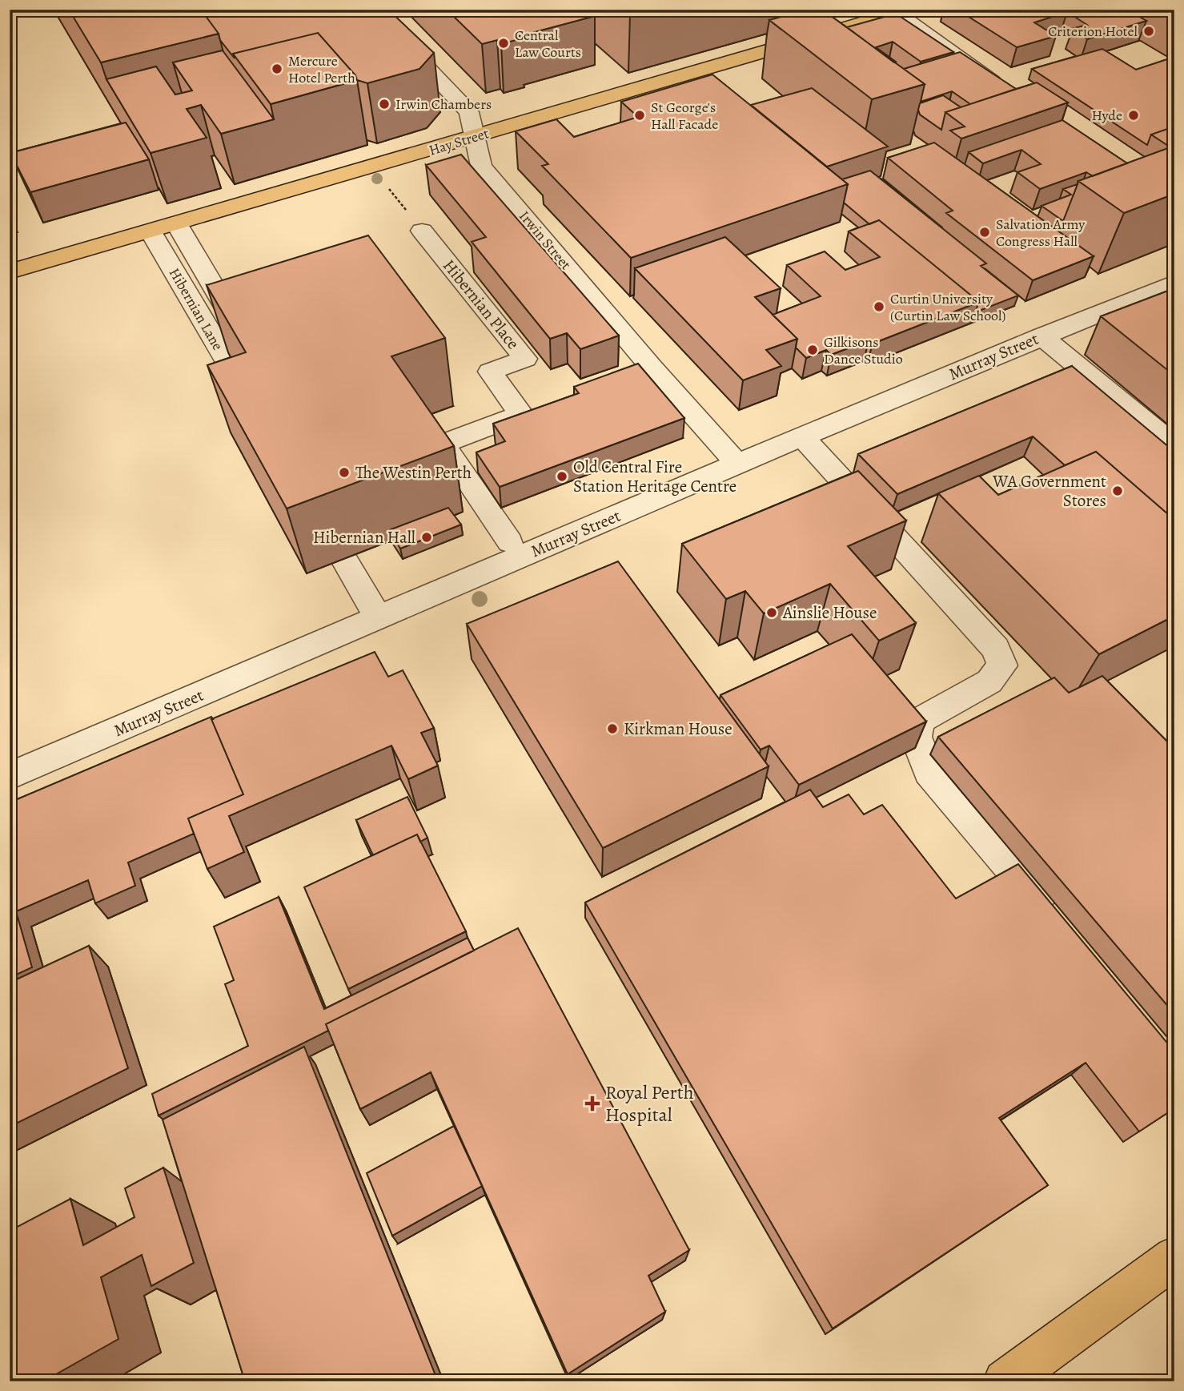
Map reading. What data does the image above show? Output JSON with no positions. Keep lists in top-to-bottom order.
{
  "streets": {
    "main road": ["Hay Street"],
    "street": [
      "Irwin Street",
      "Hibernian Place",
      "Hibernian Lane",
      "Murray Street"
    ]
  },
  "crossings": [
    ["Hay Street", "Irwin Street"],
    ["Hay Street", "Hibernian Lane"],
    ["Irwin Street", "Murray Street"]
  ],
  "places": {
    "other": [
      "Criterion Hotel",
      "Central Law Courts",
      "Mercure Hotel Perth",
      "Irwin Chambers",
      "St George's Hall Facade",
      "Hyde",
      "Salvation Army Congress Hall",
      "Curtin University (Curtin Law School)",
      "Gilkisons Dance Studio",
      "The Westin Perth",
      "Old Central Fire Station Heritage Centre",
      "WA Government Stores",
      "Hibernian Hall",
      "Ainslie House",
      "Kirkman House"
    ],
    "health": ["Royal Perth Hospital"]
  }
}
